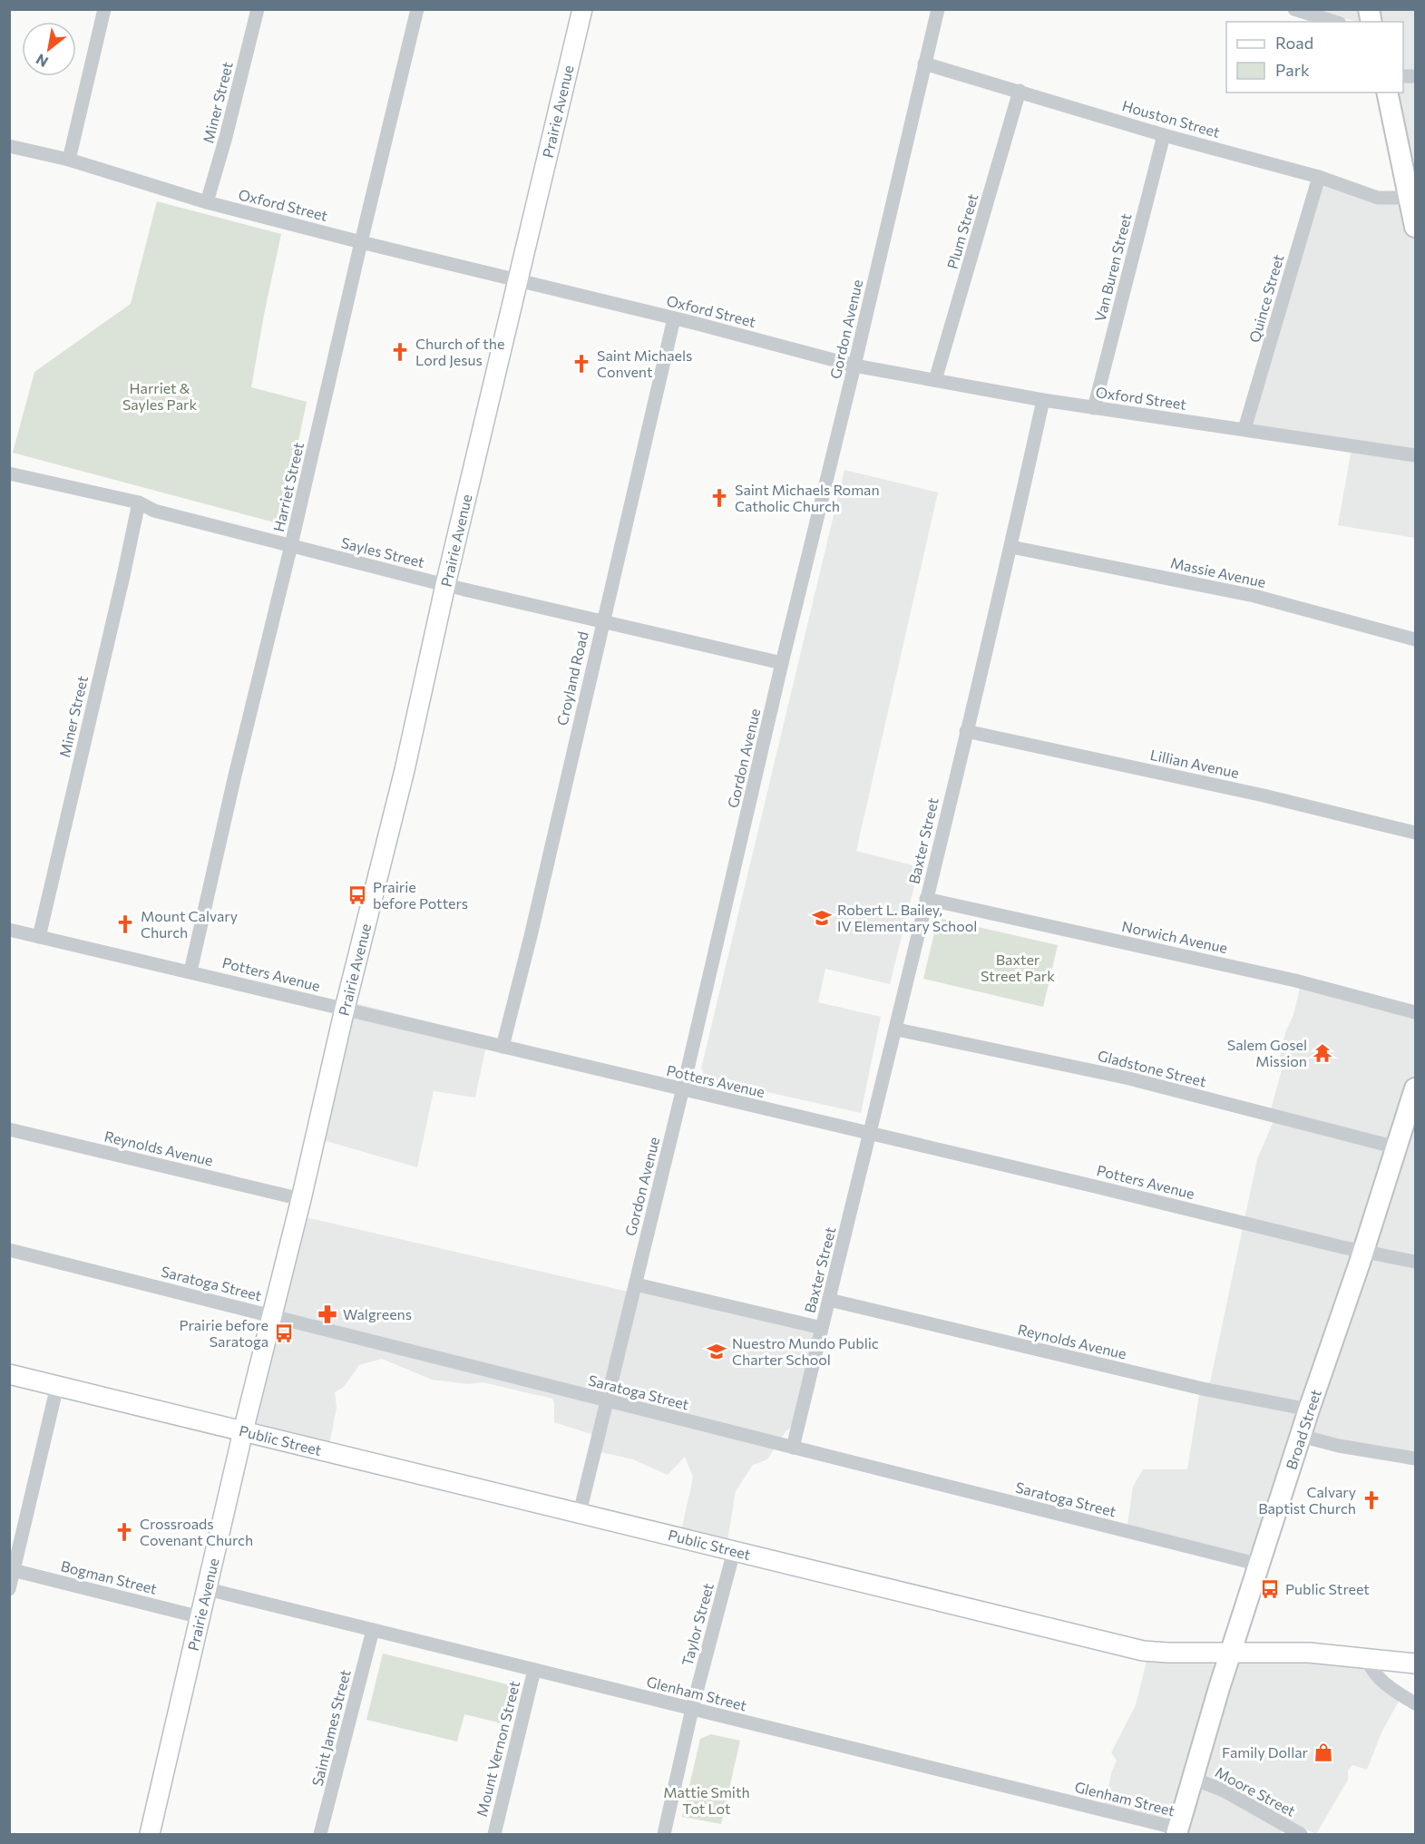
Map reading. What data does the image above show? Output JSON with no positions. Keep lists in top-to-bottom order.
{
  "streets": {
    "main road": ["Broad Street"],
    "street": [
      "Miner Street",
      "Prairie Avenue",
      "Houston Street",
      "Oxford Street",
      "Plum Street",
      "Van Buren Street",
      "Quince Street",
      "Gordon Avenue",
      "Harriet Street",
      "Sayles Street",
      "Massie Avenue",
      "Croyland Road",
      "Lillian Avenue",
      "Baxter Street",
      "Norwich Avenue",
      "Potters Avenue",
      "Gladstone Street",
      "Reynolds Avenue",
      "Saratoga Street",
      "Public Street",
      "Bogman Street",
      "Taylor Street",
      "Glenham Street",
      "Saint James Street",
      "Mount Vernon Street",
      "Moore Street"
    ]
  },
  "crossings": [
    ["Miner Street", "Oxford Street"],
    ["Miner Street", "Sayles Street"],
    ["Miner Street", "Potters Avenue"],
    ["Prairie Avenue", "Oxford Street"],
    ["Prairie Avenue", "Sayles Street"],
    ["Prairie Avenue", "Potters Avenue"],
    ["Prairie Avenue", "Reynolds Avenue"],
    ["Prairie Avenue", "Saratoga Street"],
    ["Prairie Avenue", "Public Street"],
    ["Prairie Avenue", "Bogman Street"],
    ["Prairie Avenue", "Glenham Street"],
    ["Houston Street", "Plum Street"],
    ["Houston Street", "Van Buren Street"],
    ["Houston Street", "Quince Street"],
    ["Houston Street", "Gordon Avenue"],
    ["Oxford Street", "Plum Street"],
    ["Oxford Street", "Van Buren Street"],
    ["Oxford Street", "Quince Street"],
    ["Oxford Street", "Gordon Avenue"],
    ["Oxford Street", "Harriet Street"],
    ["Oxford Street", "Croyland Road"],
    ["Oxford Street", "Baxter Street"],
    ["Gordon Avenue", "Sayles Street"],
    ["Gordon Avenue", "Potters Avenue"],
    ["Gordon Avenue", "Saratoga Street"],
    ["Gordon Avenue", "Public Street"],
    ["Harriet Street", "Sayles Street"],
    ["Harriet Street", "Potters Avenue"],
    ["Sayles Street", "Croyland Road"],
    ["Massie Avenue", "Baxter Street"],
    ["Croyland Road", "Potters Avenue"],
    ["Lillian Avenue", "Baxter Street"],
    ["Baxter Street", "Norwich Avenue"],
    ["Baxter Street", "Potters Avenue"],
    ["Baxter Street", "Gladstone Street"],
    ["Baxter Street", "Reynolds Avenue"],
    ["Baxter Street", "Saratoga Street"],
    ["Potters Avenue", "Broad Street"],
    ["Gladstone Street", "Broad Street"],
    ["Reynolds Avenue", "Broad Street"],
    ["Saratoga Street", "Broad Street"],
    ["Broad Street", "Public Street"],
    ["Broad Street", "Glenham Street"],
    ["Broad Street", "Moore Street"],
    ["Public Street", "Taylor Street"],
    ["Taylor Street", "Glenham Street"],
    ["Glenham Street", "Saint James Street"],
    ["Glenham Street", "Mount Vernon Street"]
  ],
  "parks": ["Harriet & Sayles Park", "Baxter Street Park", "Mattie Smith Tot Lot"],
  "places": {
    "church": [
      "Church of the Lord Jesus",
      "Saint Michaels Convent",
      "Saint Michaels Roman Catholic Church",
      "Mount Calvary Church",
      "Calvary Baptist Church",
      "Crossroads Covenant Church"
    ],
    "bus stop": ["Prairie before Potters", "Prairie before Saratoga", "Public Street"],
    "school or university": ["Robert L. Bailey, IV Elementary School", "Nuestro Mundo Public Charter School"],
    "temple": ["Salem Gosel Mission"],
    "pharmacy": ["Walgreens"],
    "shop": ["Family Dollar"]
  },
  "legend": ["Road", "Park"],
  "north": "bottom left"
}
